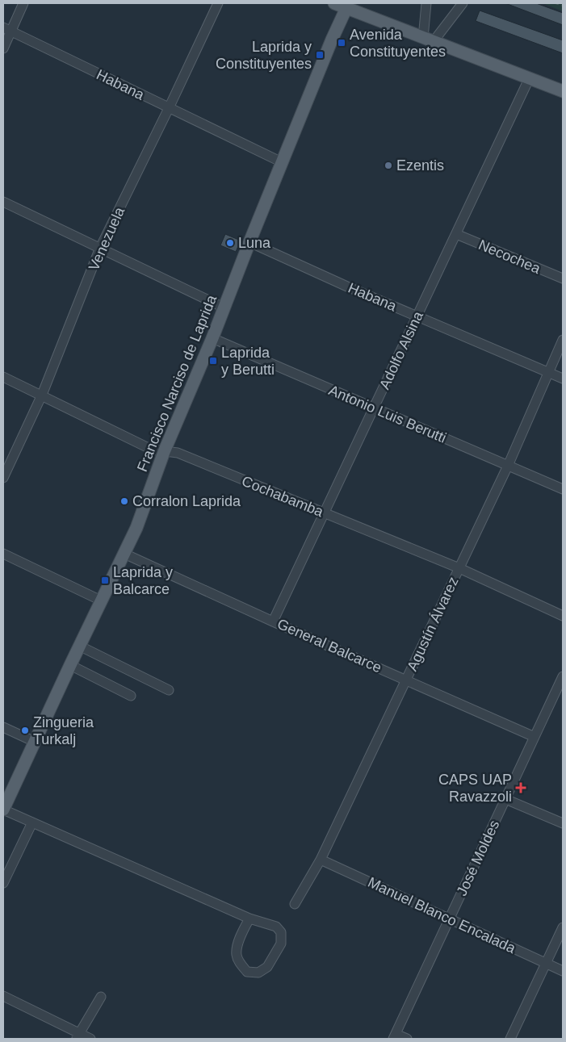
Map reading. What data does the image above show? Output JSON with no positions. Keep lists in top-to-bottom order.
{
  "streets": {
    "main road": ["Francisco Narciso de Laprida"],
    "street": [
      "Habana",
      "Venezuela",
      "Necochea",
      "Adolfo Alsina",
      "Antonio Luis Berutti",
      "Cochabamba",
      "Agustín Álvarez",
      "General Balcarce",
      "José Moldes",
      "Manuel Blanco Encalada"
    ]
  },
  "crossings": [
    ["Habana", "Venezuela"],
    ["Habana", "Adolfo Alsina"],
    ["Habana", "Francisco Narciso de Laprida"],
    ["Habana", "Agustín Álvarez"],
    ["Venezuela", "Cochabamba"],
    ["Necochea", "Adolfo Alsina"],
    ["Adolfo Alsina", "Antonio Luis Berutti"],
    ["Adolfo Alsina", "Cochabamba"],
    ["Adolfo Alsina", "General Balcarce"],
    ["Francisco Narciso de Laprida", "Antonio Luis Berutti"],
    ["Francisco Narciso de Laprida", "Cochabamba"],
    ["Francisco Narciso de Laprida", "General Balcarce"],
    ["Antonio Luis Berutti", "Agustín Álvarez"],
    ["Cochabamba", "Agustín Álvarez"],
    ["Agustín Álvarez", "General Balcarce"],
    ["Agustín Álvarez", "Manuel Blanco Encalada"],
    ["General Balcarce", "José Moldes"],
    ["José Moldes", "Manuel Blanco Encalada"]
  ],
  "places": {
    "transit": [
      "Avenida Constituyentes",
      "Laprida y Constituyentes",
      "Laprida y Berutti",
      "Laprida y Balcarce"
    ],
    "other": [
      "Ezentis",
      "Luna",
      "Corralon Laprida",
      "Zingueria Turkalj"
    ],
    "health": ["CAPS UAP Ravazzoli"]
  }
}
